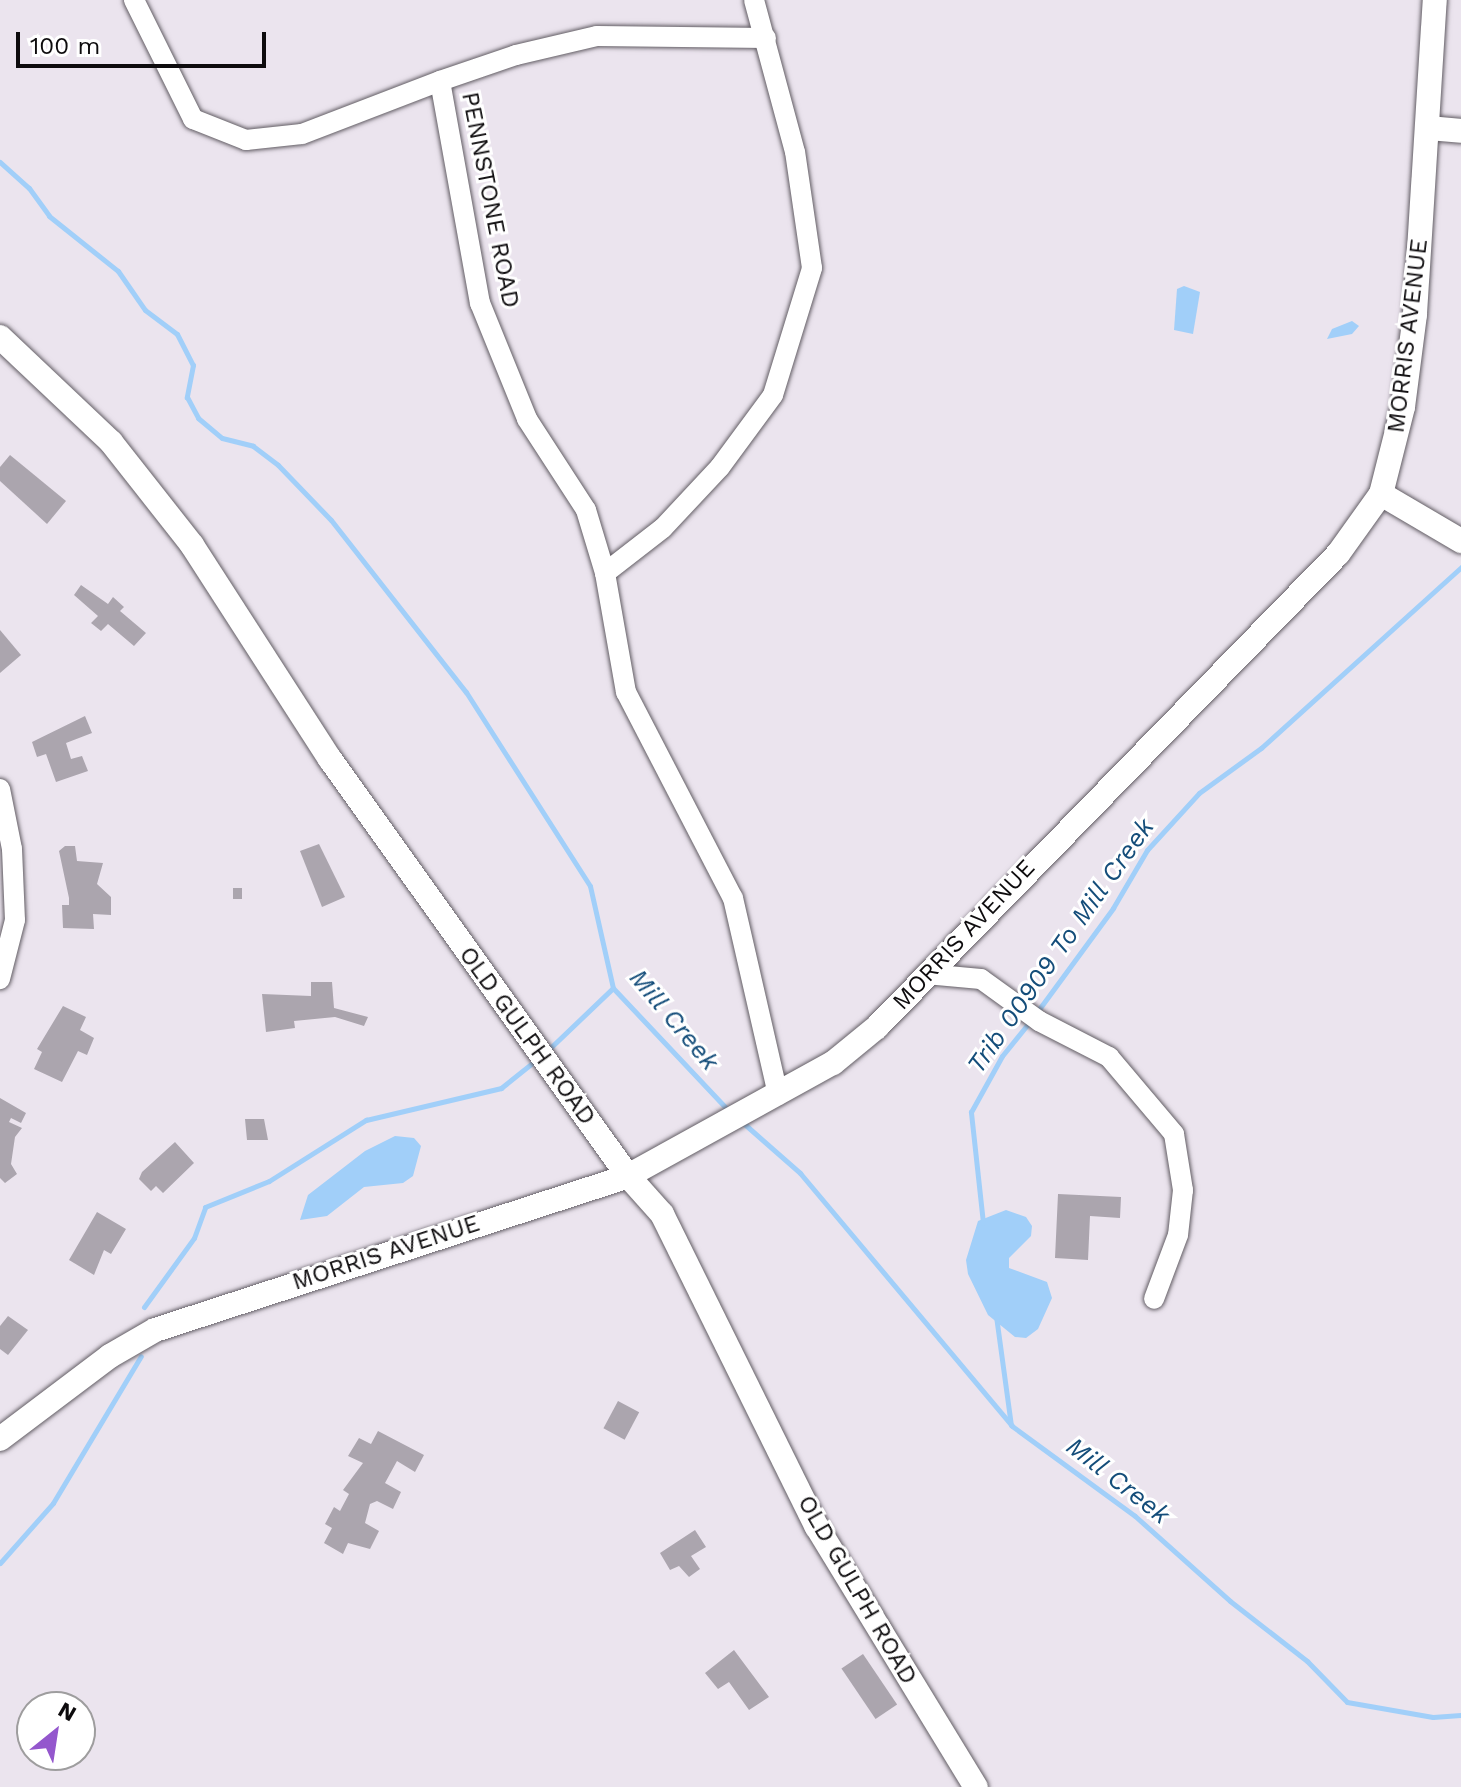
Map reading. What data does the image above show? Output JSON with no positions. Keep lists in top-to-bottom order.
{
  "streets": {
    "street": ["PENNSTONE ROAD", "MORRIS AVENUE", "OLD GULPH ROAD"]
  },
  "crossings": [
    ["PENNSTONE ROAD", "MORRIS AVENUE"],
    ["MORRIS AVENUE", "OLD GULPH ROAD"]
  ],
  "water": ["Trib 00909 To Mill Creek", "Mill Creek"],
  "scale_bar": "100 m",
  "north": "top right"
}
